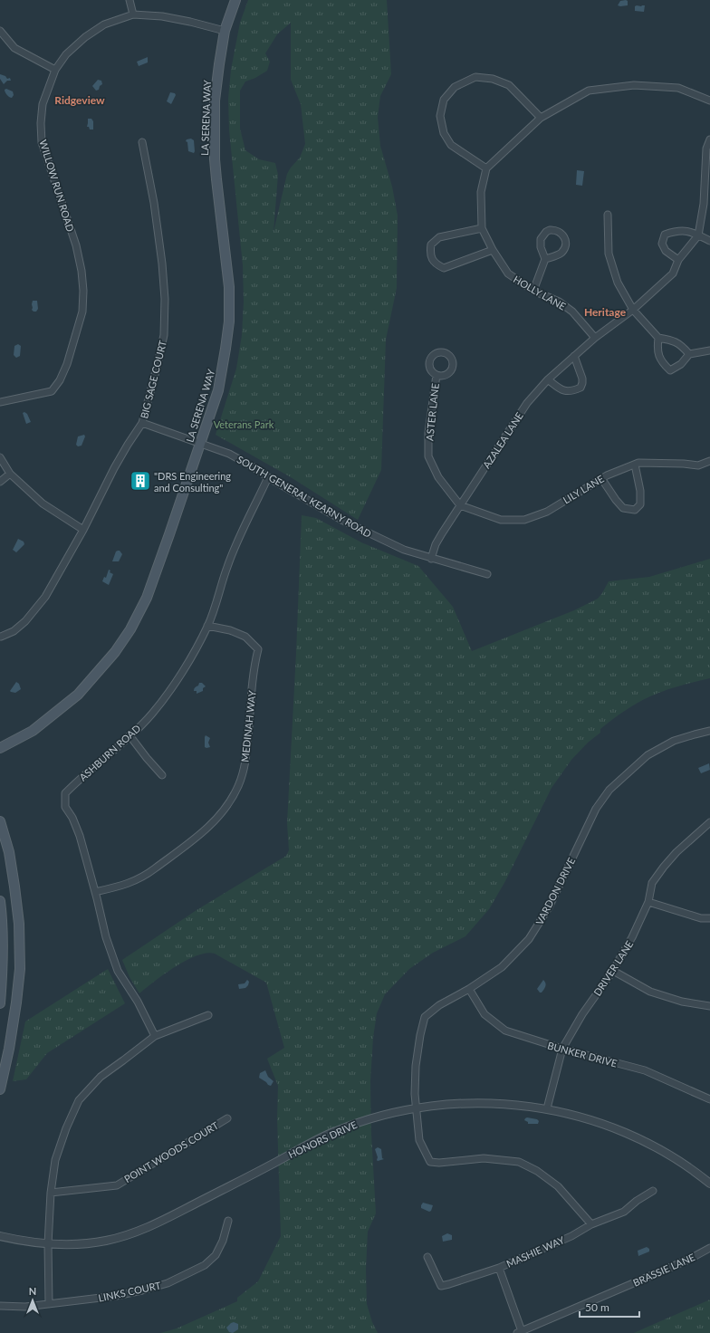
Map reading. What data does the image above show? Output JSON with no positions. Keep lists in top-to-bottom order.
{
  "streets": {
    "main road": ["LA SERENA WAY"],
    "street": [
      "WILLOW RUN ROAD",
      "HOLLY LANE",
      "BIG SAGE COURT",
      "ASTER LANE",
      "AZALEA LANE",
      "LILY LANE",
      "SOUTH GENERAL KEARNY ROAD",
      "MEDINAH WAY",
      "ASHBURN ROAD",
      "VARDON DRIVE",
      "DRIVER LANE",
      "BUNKER DRIVE",
      "HONORS DRIVE",
      "POINT WOODS COURT",
      "MASHIE WAY",
      "BRASSIE LANE",
      "LINKS COURT"
    ]
  },
  "crossings": [
    ["LA SERENA WAY", "WILLOW RUN ROAD"],
    ["LA SERENA WAY", "SOUTH GENERAL KEARNY ROAD"],
    ["HOLLY LANE", "AZALEA LANE"],
    ["BIG SAGE COURT", "SOUTH GENERAL KEARNY ROAD"],
    ["ASTER LANE", "AZALEA LANE"],
    ["ASTER LANE", "LILY LANE"],
    ["AZALEA LANE", "LILY LANE"],
    ["AZALEA LANE", "SOUTH GENERAL KEARNY ROAD"],
    ["SOUTH GENERAL KEARNY ROAD", "ASHBURN ROAD"],
    ["MEDINAH WAY", "ASHBURN ROAD"],
    ["VARDON DRIVE", "BUNKER DRIVE"],
    ["VARDON DRIVE", "HONORS DRIVE"],
    ["VARDON DRIVE", "MASHIE WAY"],
    ["DRIVER LANE", "BUNKER DRIVE"],
    ["DRIVER LANE", "HONORS DRIVE"]
  ],
  "districts": ["Ridgeview", "Heritage"],
  "parks": ["Veterans Park"],
  "places": {
    "building": ["\"DRS Engineering and Consulting\""]
  },
  "scale_bar": "50 m",
  "north": "top"
}
